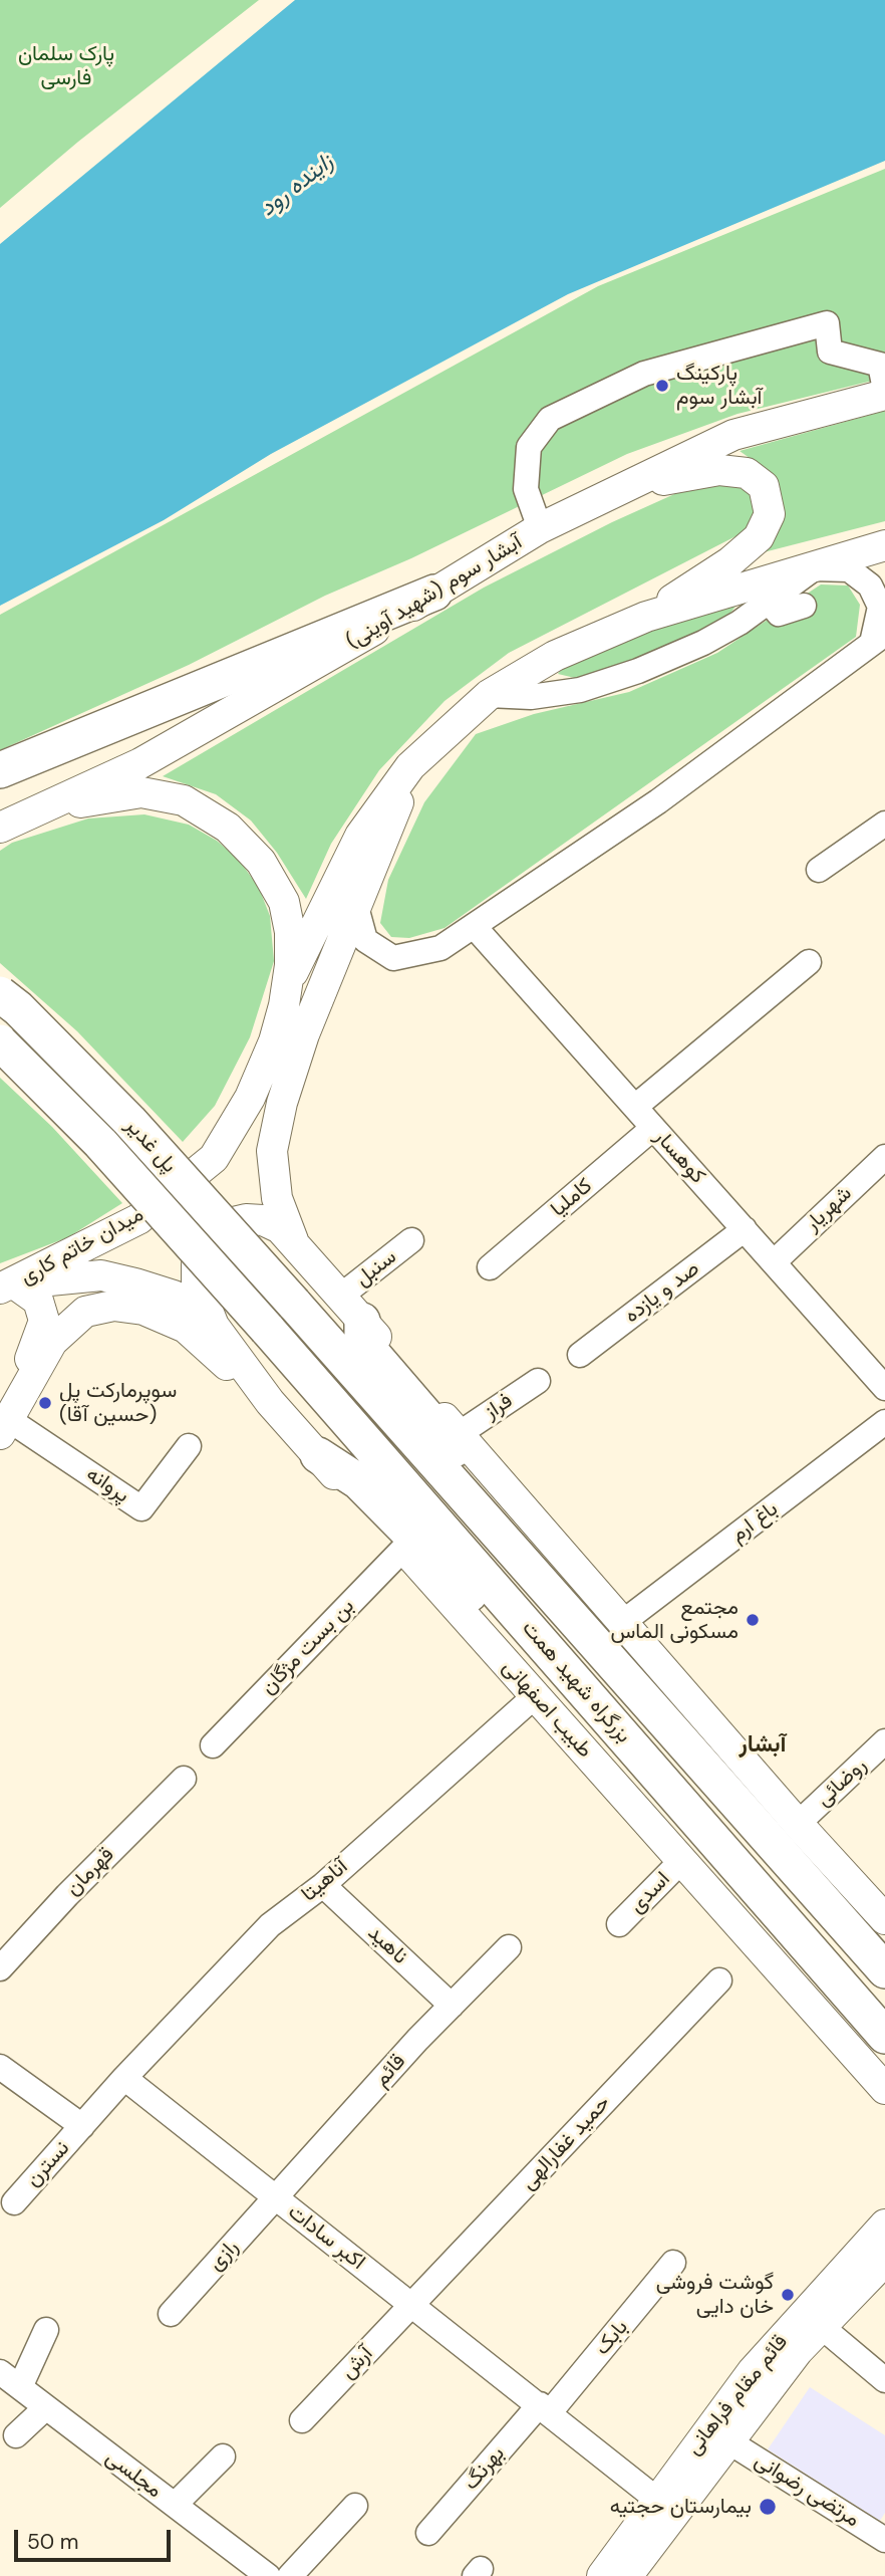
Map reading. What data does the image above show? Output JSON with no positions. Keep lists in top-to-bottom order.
{
  "streets": {
    "highway": ["پل غدیر", "بزرگراه شهید همت"],
    "main road": [
      "آبشار سوم (شهید آوینی)",
      "میدان خاتم کاری",
      "طبیب اصفهانی",
      "قائم مقام فراهانی"
    ],
    "street": [
      "کوهسار",
      "کاملیا",
      "شهریار",
      "سنبل",
      "صد و یازده",
      "فراز",
      "پروانه",
      "باغ ارم",
      "بن بست مژگان",
      "روضائی",
      "قهرمان",
      "آناهیتا",
      "اسدی",
      "ناهید",
      "قائم",
      "حمید غفارالهی",
      "نسترن",
      "اکبر سادات",
      "رازی",
      "بابک",
      "آرش",
      "بهرنگ",
      "مجلسی",
      "مرتضی رضوانی"
    ]
  },
  "crossings": [
    ["آبشار سوم (شهید آوینی)", "میدان خاتم کاری"],
    ["پل غدیر", "بزرگراه شهید همت"],
    ["کوهسار", "کاملیا"],
    ["کوهسار", "شهریار"],
    ["کوهسار", "صد و یازده"],
    ["بن بست مژگان", "طبیب اصفهانی"],
    ["طبیب اصفهانی", "آناهیتا"],
    ["طبیب اصفهانی", "اسدی"],
    ["آناهیتا", "ناهید"],
    ["آناهیتا", "اکبر سادات"],
    ["ناهید", "قائم"],
    ["قائم", "اکبر سادات"],
    ["قائم", "رازی"],
    ["حمید غفارالهی", "اکبر سادات"],
    ["حمید غفارالهی", "آرش"],
    ["اکبر سادات", "رازی"],
    ["اکبر سادات", "بابک"],
    ["اکبر سادات", "آرش"],
    ["اکبر سادات", "قائم مقام فراهانی"],
    ["اکبر سادات", "بهرنگ"],
    ["بابک", "بهرنگ"],
    ["قائم مقام فراهانی", "مرتضی رضوانی"]
  ],
  "districts": ["آبشار"],
  "water": ["زاینده رود"],
  "parks": ["پارک سلمان فارسی"],
  "places": [
    "پارکینگ آبشار سوم",
    "سوپرمارکت پل (حسین آقا)",
    "مجتمع مسکونی الماس",
    "گوشت فروشی خان دایی",
    "بیمارستان حجتیه"
  ],
  "scale_bar": "50 m"
}
